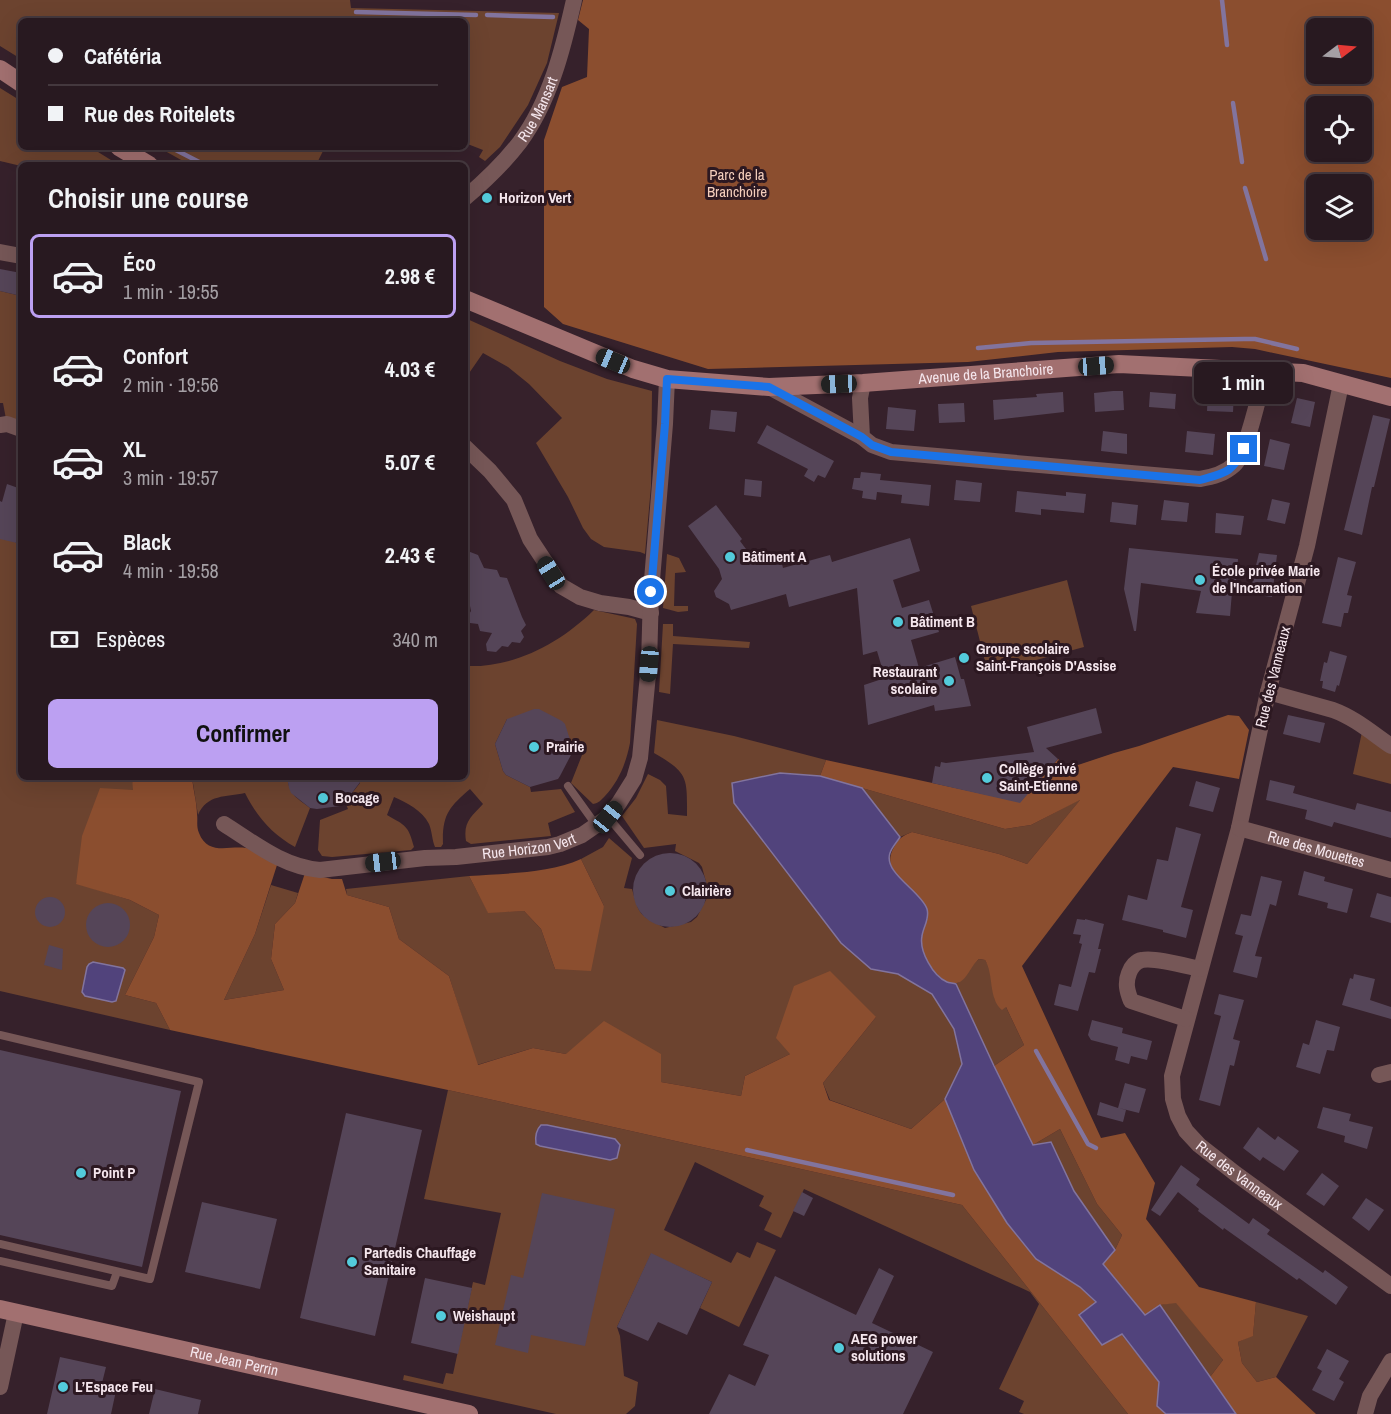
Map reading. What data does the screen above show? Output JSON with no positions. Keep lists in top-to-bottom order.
{
  "streets": {
    "main road": ["Avenue de la Branchoire", "Rue Jean Perrin"],
    "street": [
      "Rue Mansart",
      "Rue des Vanneaux",
      "Rue Horizon Vert",
      "Rue des Mouettes"
    ]
  },
  "crossings": [
    ["Avenue de la Branchoire", "Rue des Vanneaux"],
    ["Avenue de la Branchoire", "Rue Horizon Vert"],
    ["Rue des Vanneaux", "Rue des Mouettes"]
  ],
  "parks": ["Parc de la Branchoire"],
  "places": [
    "Horizon Vert",
    "Bâtiment A",
    "École privée Marie de l'Incarnation",
    "Bâtiment B",
    "Groupe scolaire Saint-François D'Assise",
    "Restaurant scolaire",
    "Prairie",
    "Collège privé Saint-Etienne",
    "Bocage",
    "Clairière",
    "Point P",
    "Partedis Chauffage Sanitaire",
    "Weishaupt",
    "AEG power solutions",
    "L’Espace Feu"
  ],
  "north": "right",
  "page": {
    "banner": ["Cafétéria", "Rue des Roitelets"],
    "heading": "Choisir une course",
    "list": [
      {
        "name": "Éco",
        "note": "1 min · 19:55",
        "value": "2.98 €"
      },
      {
        "name": "Confort",
        "note": "2 min · 19:56",
        "value": "4.03 €"
      },
      {
        "name": "XL",
        "note": "3 min · 19:57",
        "value": "5.07 €"
      },
      {
        "name": "Black",
        "note": "4 min · 19:58",
        "value": "2.43 €"
      }
    ],
    "bubble": "1 min",
    "pay": ["Espèces", "340 m"],
    "buttons": "Confirmer"
  }
}
